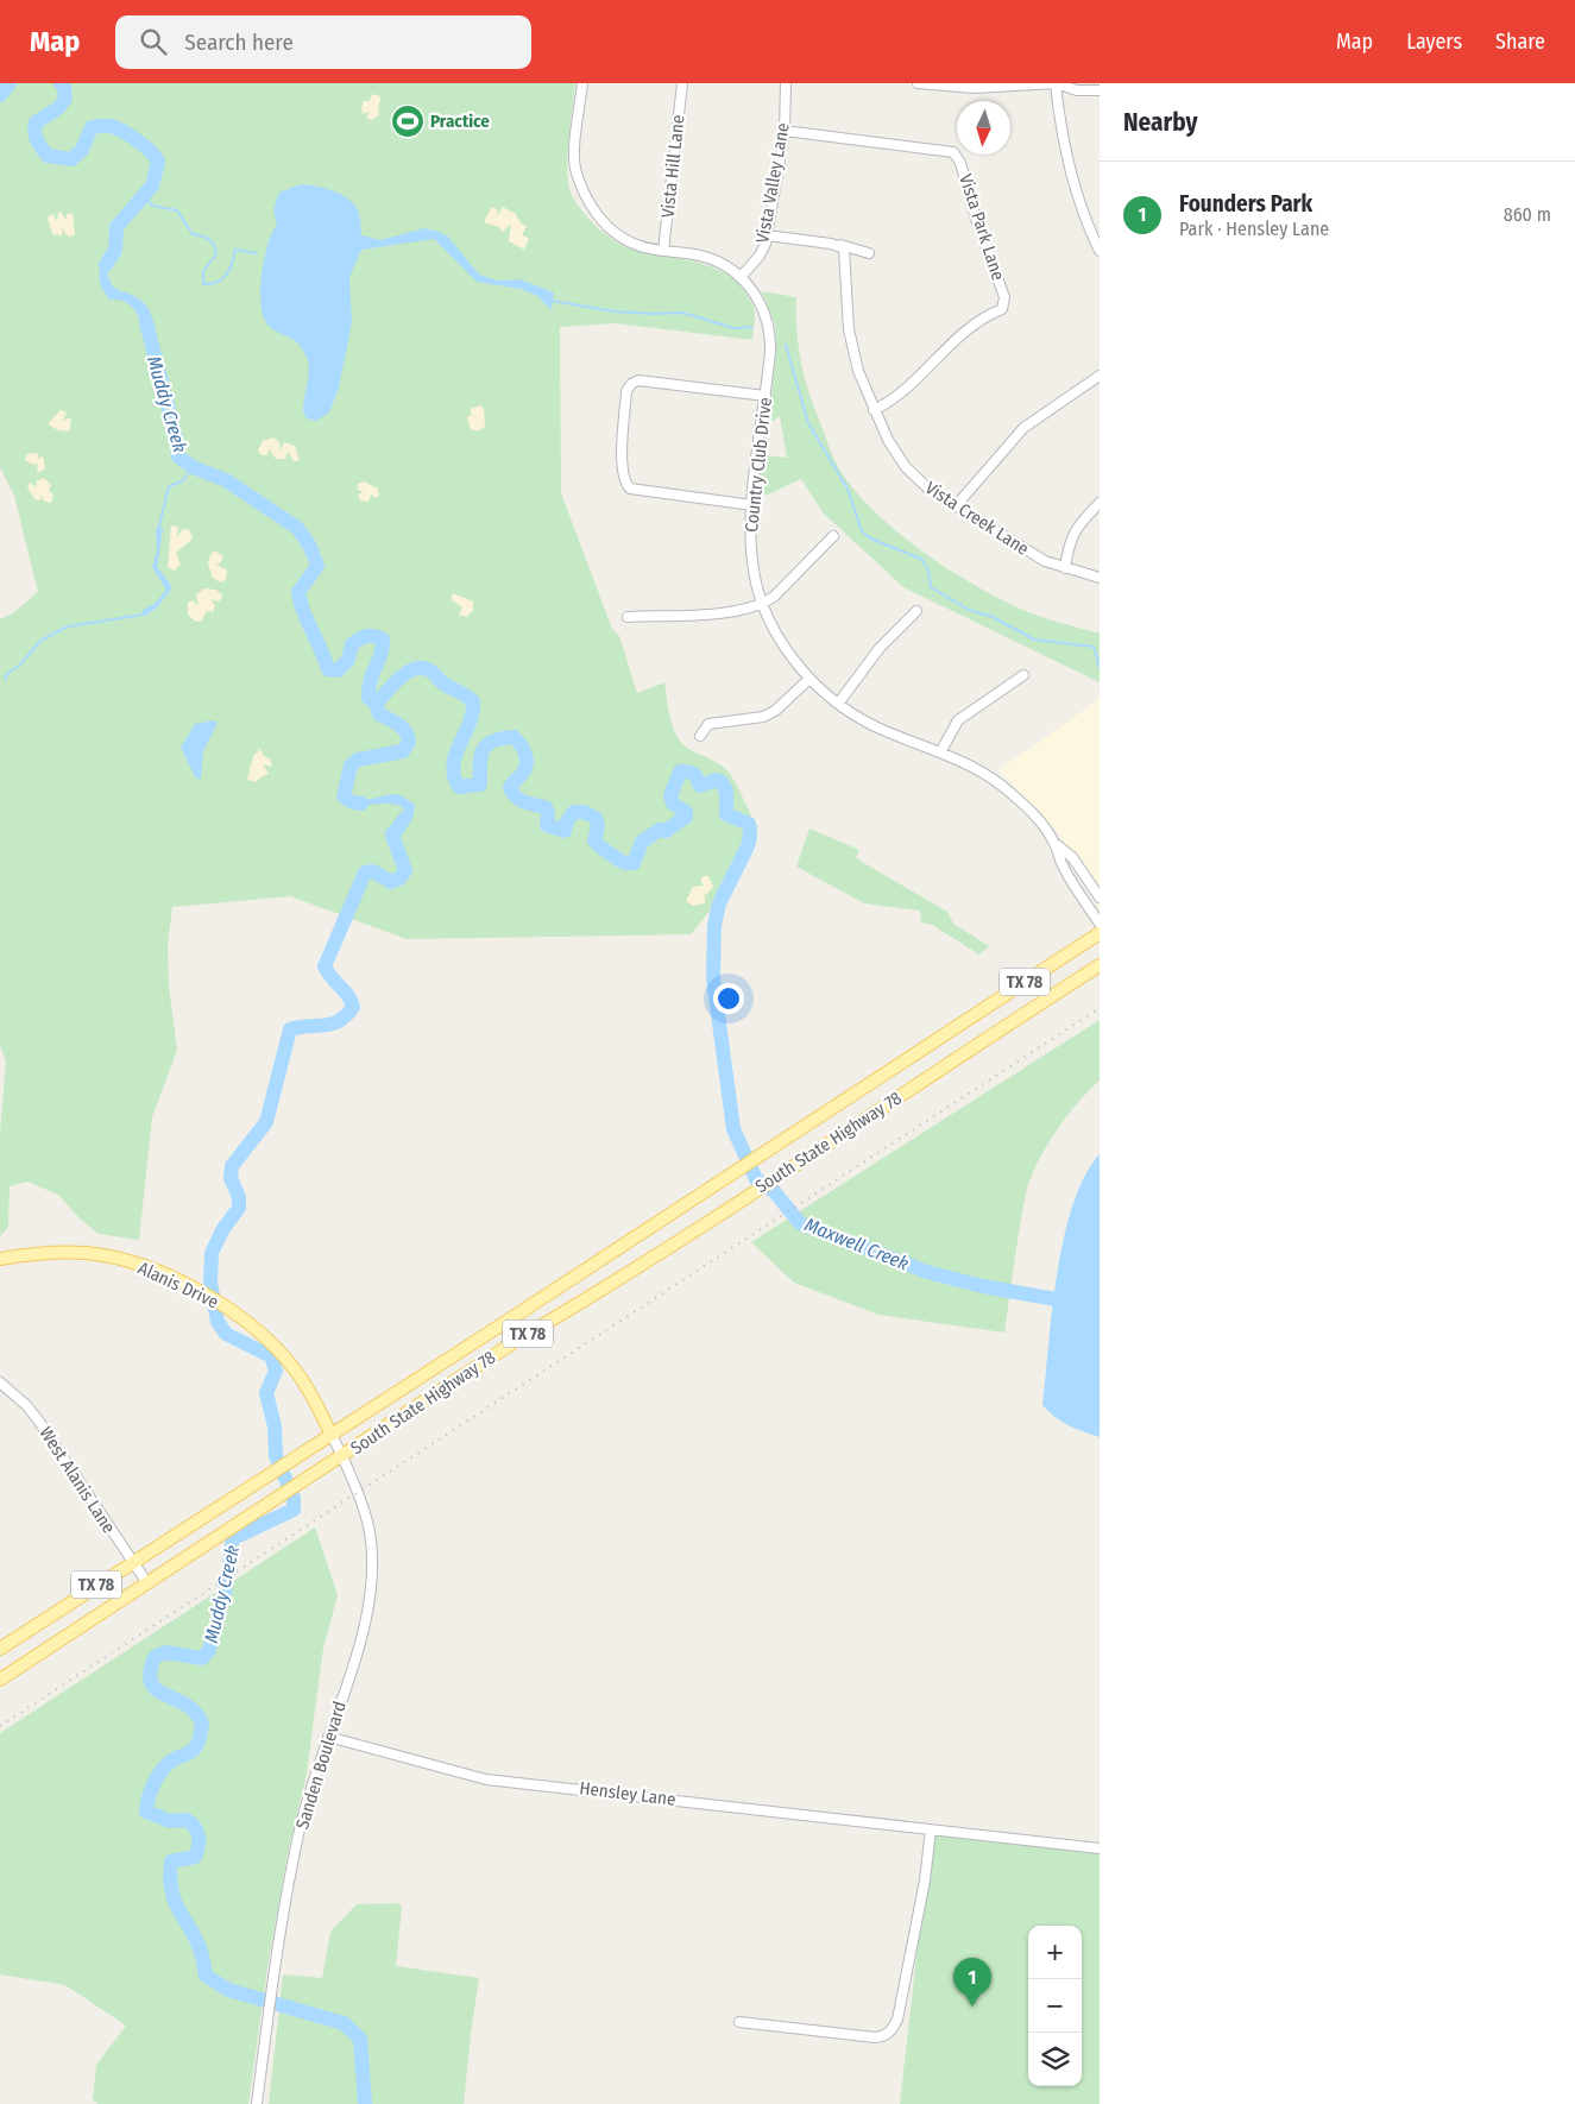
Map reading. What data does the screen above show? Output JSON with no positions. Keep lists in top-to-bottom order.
{
  "streets": {
    "main road": ["TX 78", "South State Highway 78", "Alanis Drive"],
    "street": [
      "Vista Hill Lane",
      "Vista Valley Lane",
      "Vista Park Lane",
      "Country Club Drive",
      "Vista Creek Lane",
      "West Alanis Lane",
      "Sanden Boulevard",
      "Hensley Lane"
    ]
  },
  "crossings": [
    ["Vista Hill Lane", "Country Club Drive"],
    ["Vista Valley Lane", "Vista Park Lane"],
    ["Vista Valley Lane", "Country Club Drive"],
    ["Vista Park Lane", "Vista Creek Lane"],
    ["South State Highway 78", "Alanis Drive"],
    ["South State Highway 78", "West Alanis Lane"],
    ["South State Highway 78", "Sanden Boulevard"],
    ["Alanis Drive", "Sanden Boulevard"],
    ["Sanden Boulevard", "Hensley Lane"]
  ],
  "water": ["Muddy Creek", "Maxwell Creek"],
  "places": {
    "sports": ["Practice"]
  },
  "north": "bottom",
  "page": {
    "header": "Map",
    "search": "Search here",
    "nav": ["Map", "Layers", "Share"],
    "heading": "Nearby",
    "list": [
      {
        "mark": "1",
        "name": "Founders Park",
        "note": "Park · Hensley Lane",
        "value": "860 m"
      }
    ],
    "map_buttons": ["+", "−"],
    "pins": "1"
  }
}
